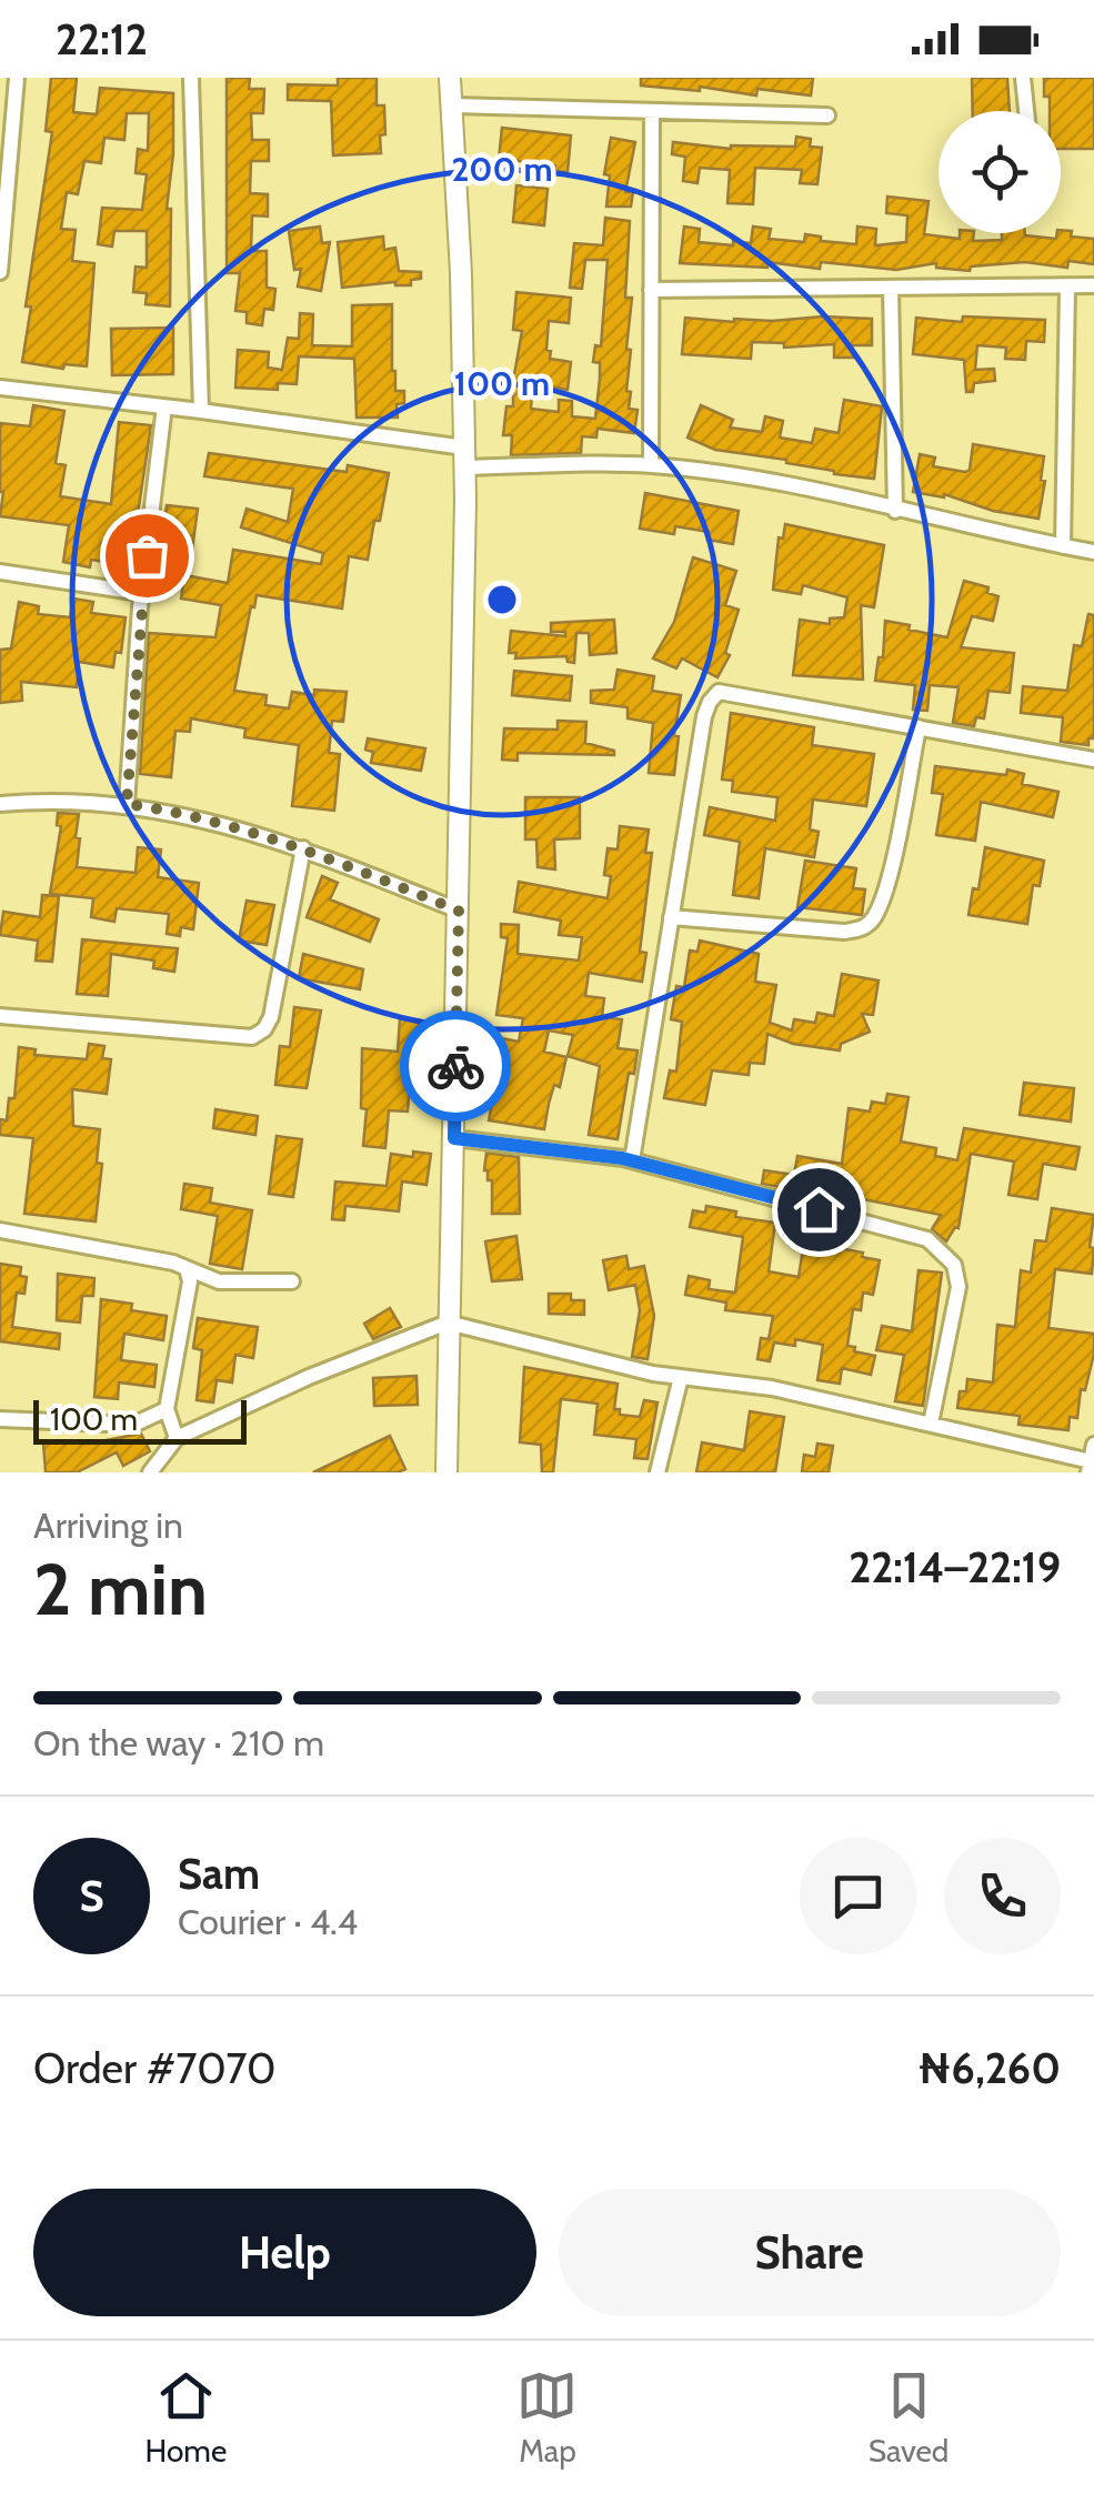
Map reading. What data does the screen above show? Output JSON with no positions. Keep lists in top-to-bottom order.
{
  "scale_bar": "100 m",
  "page": {
    "status": "22:12",
    "scale": "100 m",
    "heading": ["2 min", "Arriving in", "22:14–22:19"],
    "panel": [
      "Sam",
      "Courier · 4.4",
      "Order #7070",
      "₦6,260"
    ],
    "bar": "On the way · 210 m",
    "round": "S",
    "buttons": ["Help", "Share"],
    "tabs": ["Home", "Map", "Saved"]
  },
  "rings": ["200 m", "100 m"]
}
